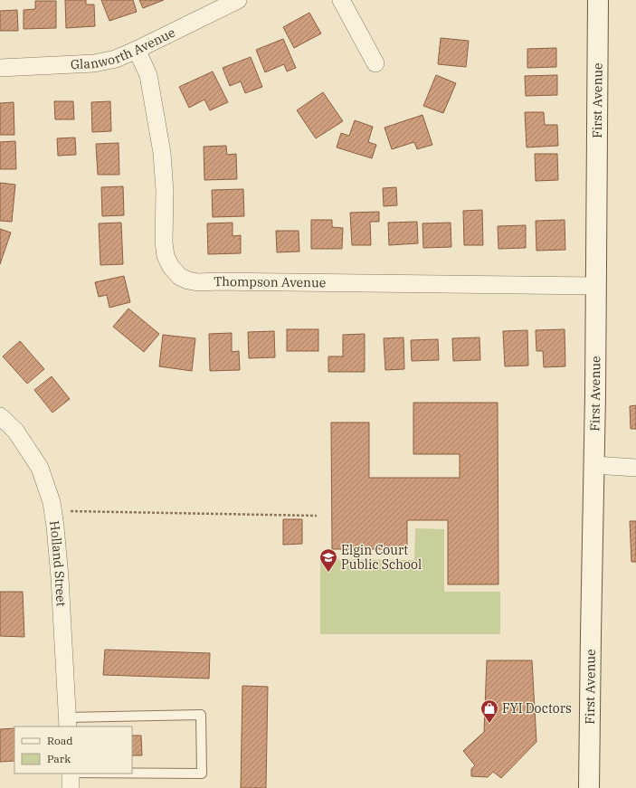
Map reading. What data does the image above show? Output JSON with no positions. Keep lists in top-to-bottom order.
{
  "streets": {
    "street": [
      "Glanworth Avenue",
      "First Avenue",
      "Thompson Avenue",
      "Holland Street"
    ]
  },
  "crossings": [
    ["Glanworth Avenue", "Thompson Avenue"],
    ["First Avenue", "Thompson Avenue"]
  ],
  "places": {
    "school or university": ["Elgin Court Public School"],
    "shop": ["FYI Doctors"]
  },
  "legend": ["Road", "Park"]
}
